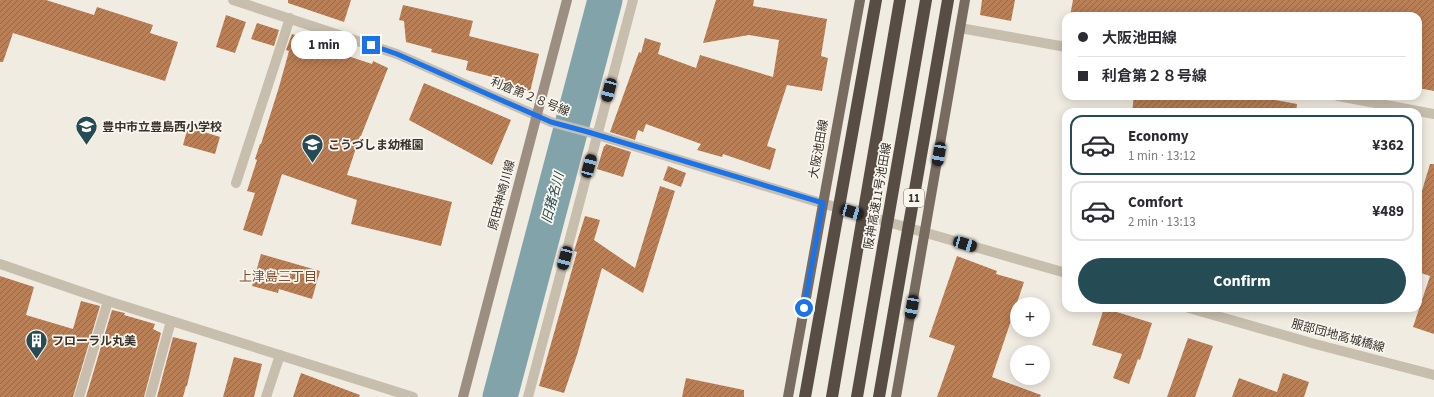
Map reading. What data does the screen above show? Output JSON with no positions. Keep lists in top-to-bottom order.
{
  "streets": {
    "highway": ["阪神高速11号池田線", "11"],
    "main road": ["大阪池田線"],
    "street": ["利倉第２８号線", "原田神崎川線", "服部団地高城橋線"]
  },
  "crossings": [
    ["利倉第２８号線", "大阪池田線"],
    ["利倉第２８号線", "原田神崎川線"]
  ],
  "districts": ["上津島三丁目"],
  "water": ["旧猪名川"],
  "places": {
    "school or university": ["豊中市立豊島西小学校", "こうづしま幼稚園"],
    "building": ["フローラル丸美"]
  },
  "page": {
    "banner": ["大阪池田線", "利倉第２８号線"],
    "bubble": "1 min",
    "list": [
      {
        "name": "Economy",
        "note": "1 min · 13:12",
        "value": "¥362"
      },
      {
        "name": "Comfort",
        "note": "2 min · 13:13",
        "value": "¥489"
      }
    ],
    "buttons": "Confirm",
    "map_buttons": ["+", "−"]
  }
}
